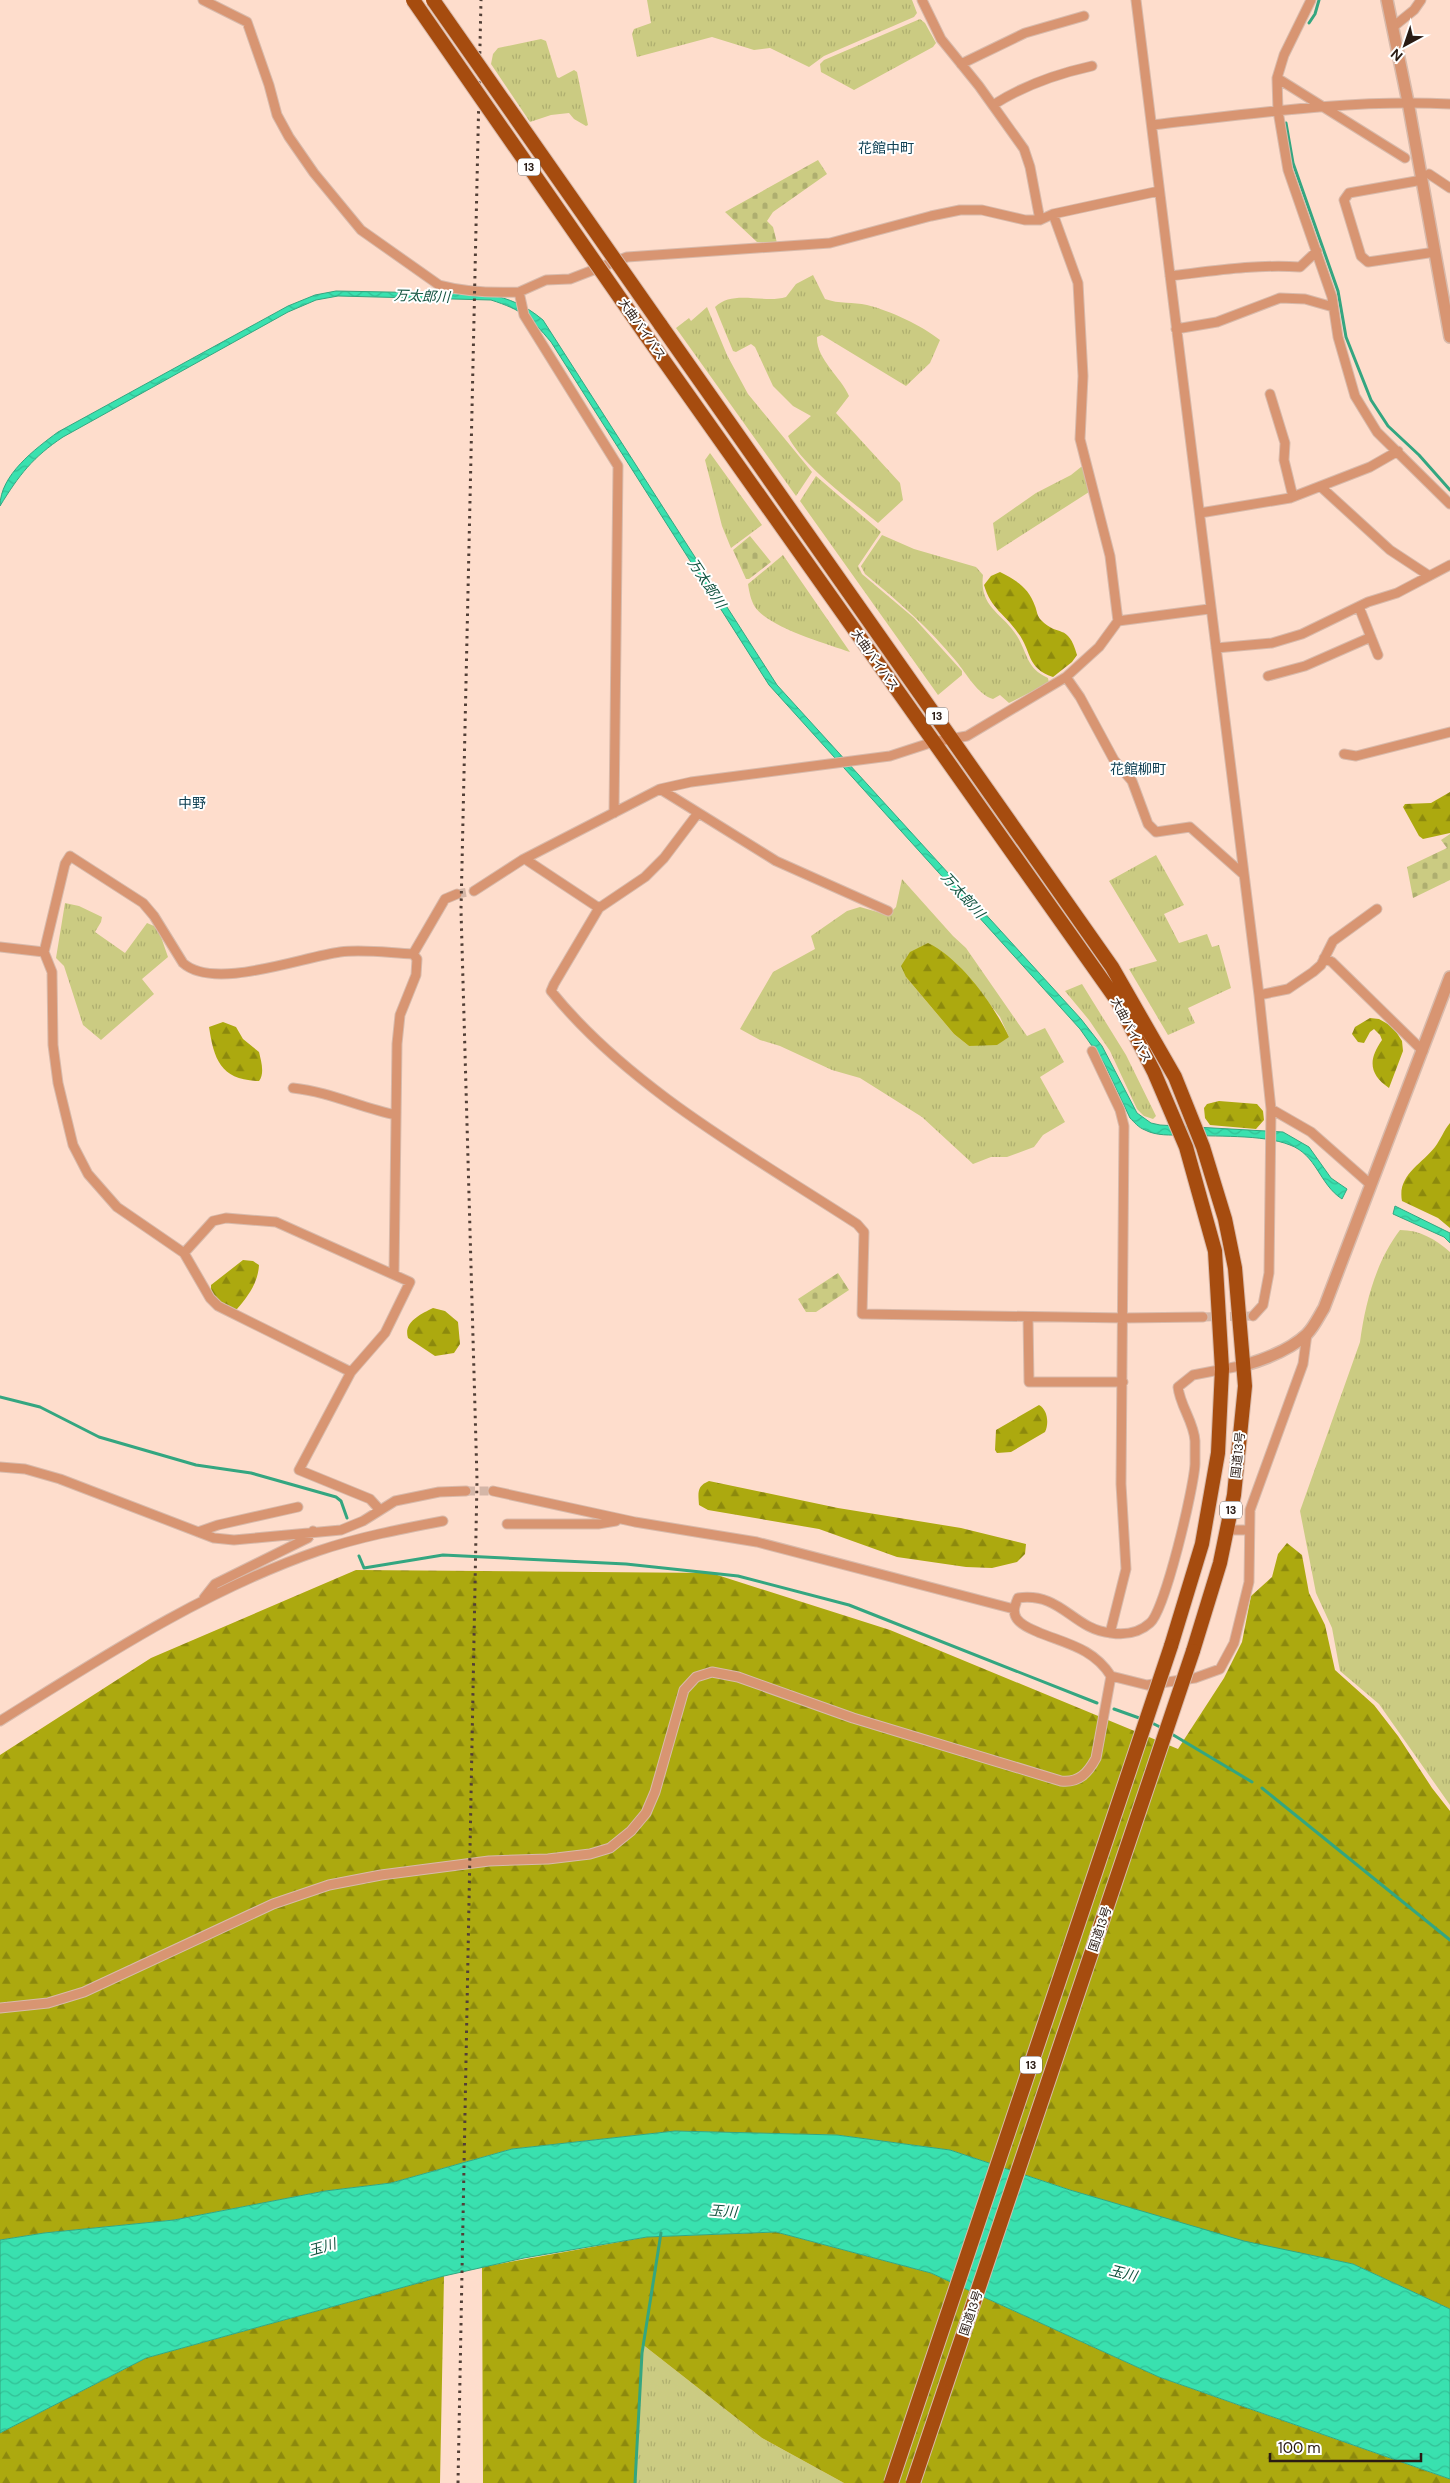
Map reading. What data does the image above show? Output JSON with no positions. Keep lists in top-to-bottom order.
{
  "streets": {
    "highway": ["13", "大曲バイパス", "国道13号"]
  },
  "crossings": [
    ["大曲バイパス", "国道13号"]
  ],
  "districts": ["花館中町", "花館柳町", "中野"],
  "water": ["万太郎川", "玉川"],
  "scale_bar": "100 m",
  "north": "bottom left"
}
